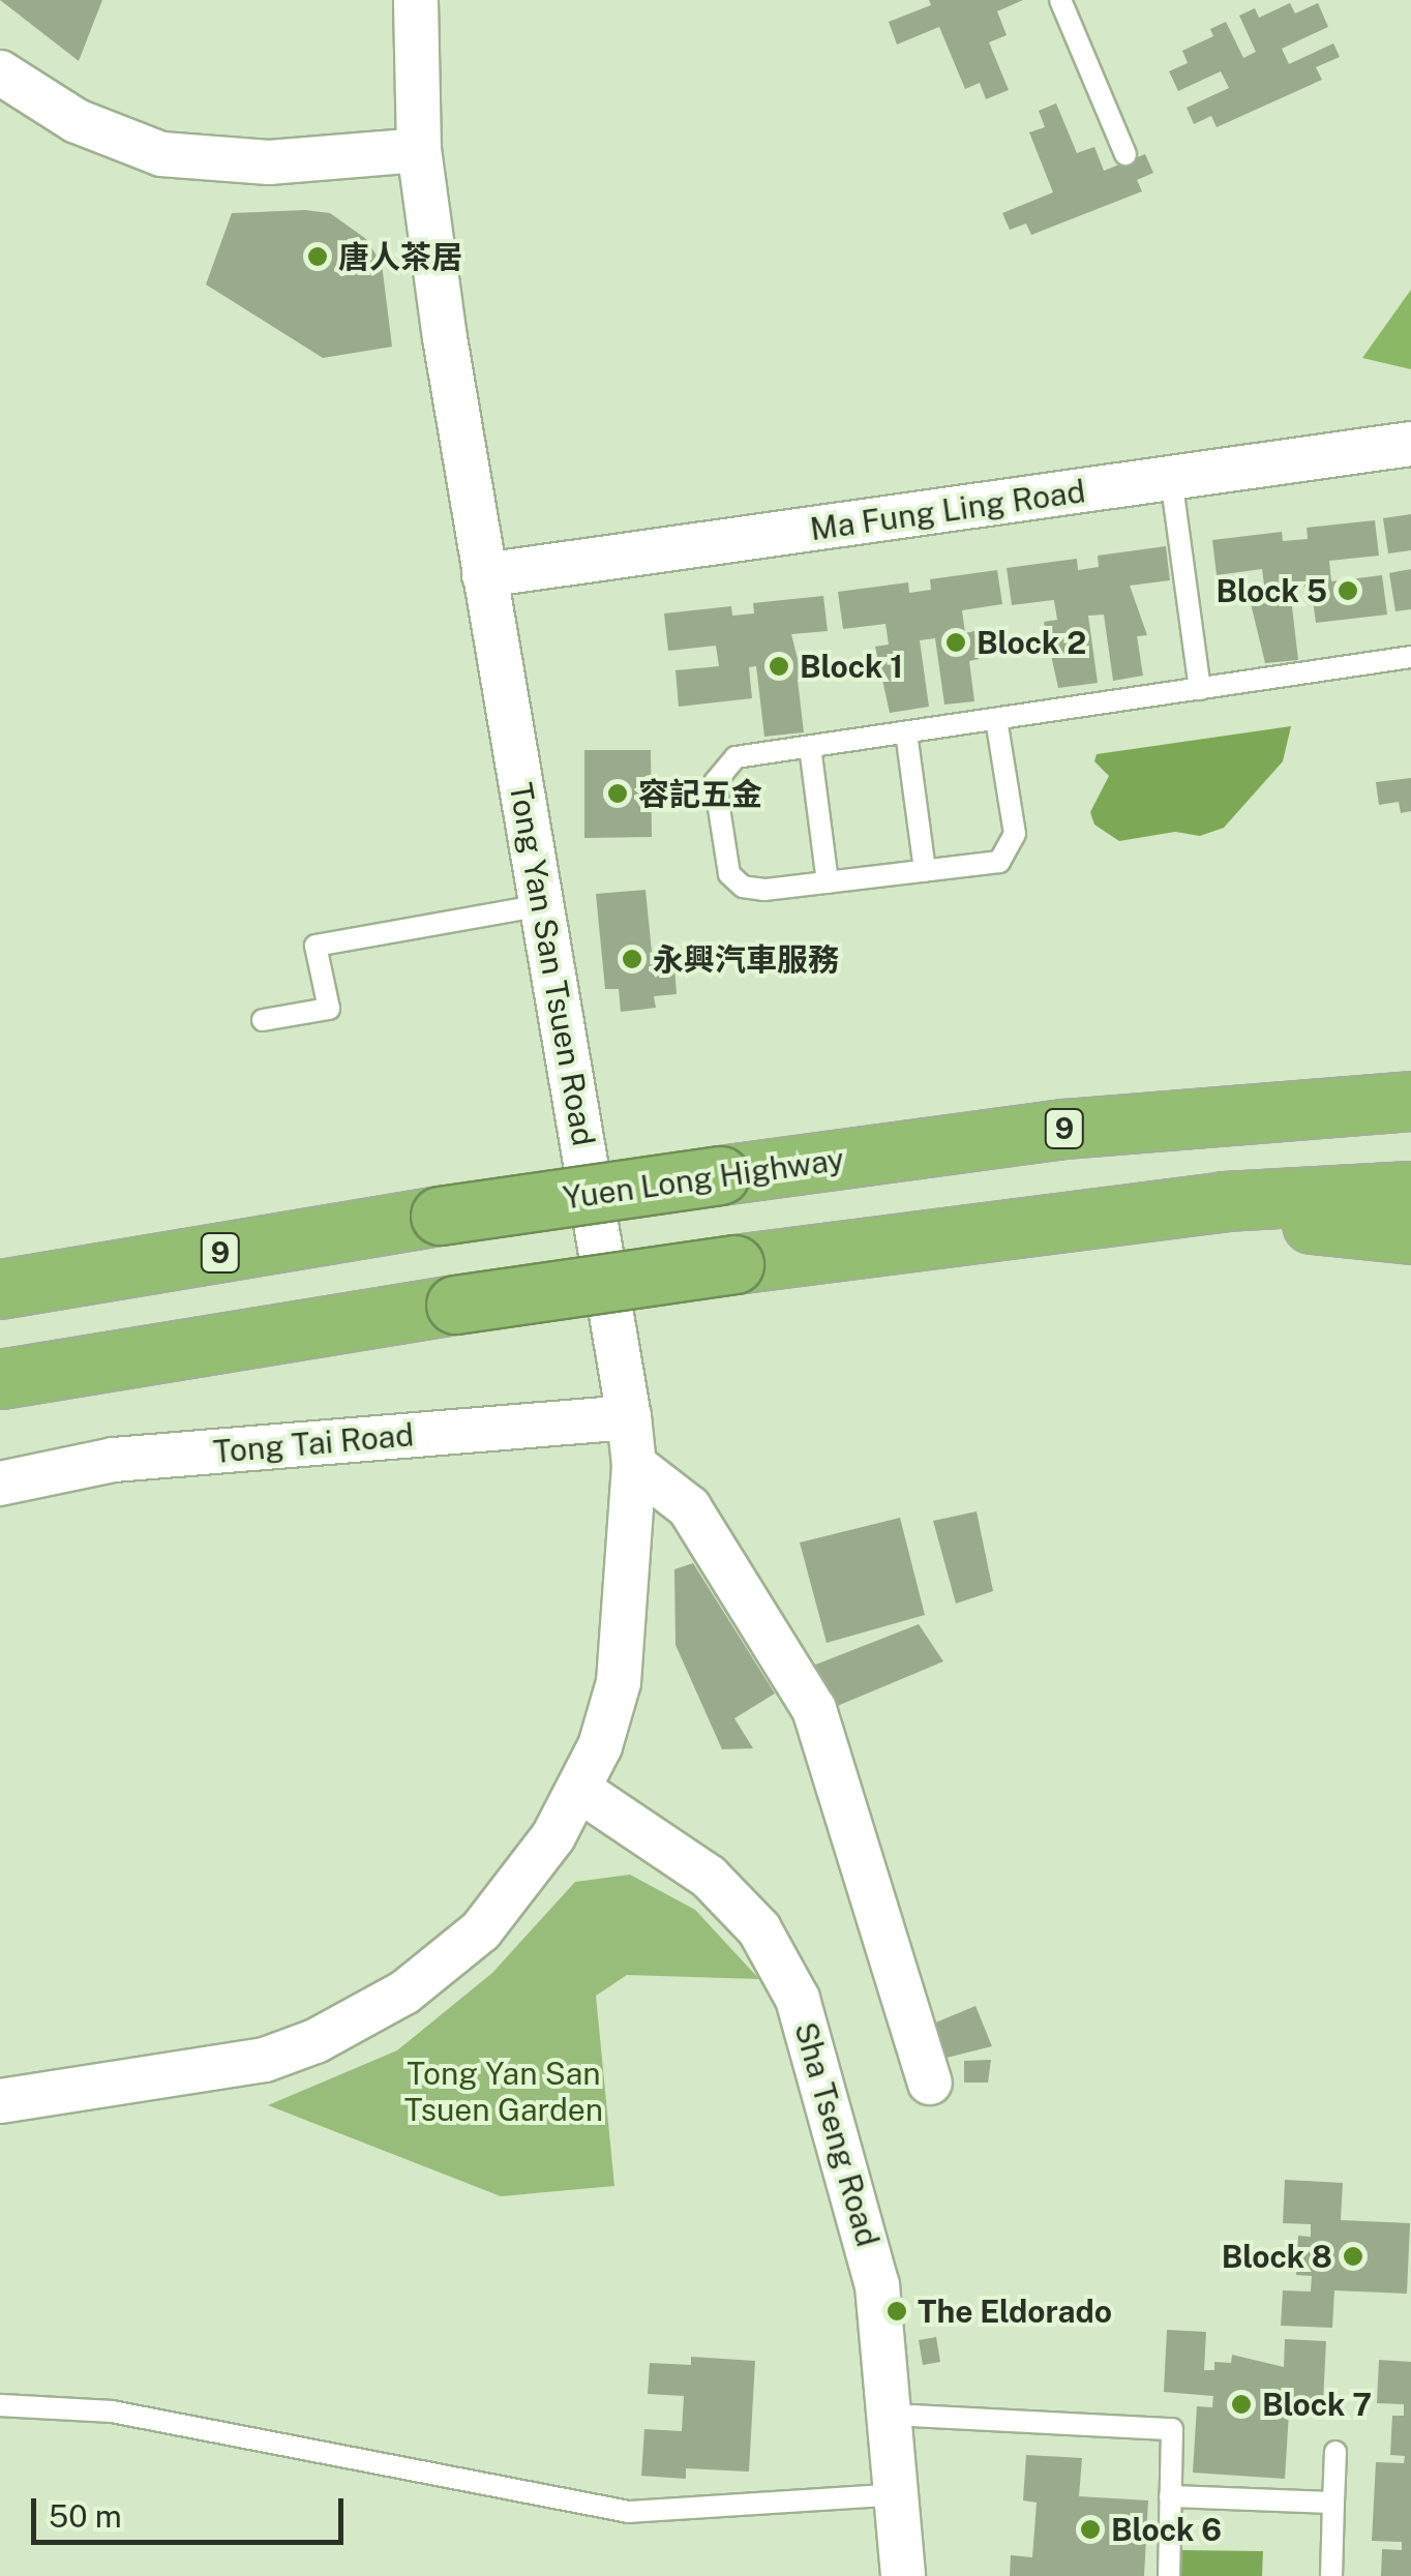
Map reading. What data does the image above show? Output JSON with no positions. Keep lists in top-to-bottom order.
{
  "streets": {
    "highway": ["9", "Yuen Long Highway"],
    "street": [
      "Ma Fung Ling Road",
      "Tong Yan San Tsuen Road",
      "Tong Tai Road",
      "Sha Tseng Road"
    ]
  },
  "crossings": [
    ["Ma Fung Ling Road", "Tong Yan San Tsuen Road"],
    ["Tong Yan San Tsuen Road", "Tong Tai Road"],
    ["Tong Yan San Tsuen Road", "Sha Tseng Road"]
  ],
  "parks": ["Tong Yan San Tsuen Garden"],
  "places": [
    "唐人茶居",
    "Block 5",
    "Block 2",
    "Block 1",
    "容記五金",
    "永興汽車服務",
    "Block 8",
    "The Eldorado",
    "Block 7",
    "Block 6"
  ],
  "scale_bar": "50 m"
}
